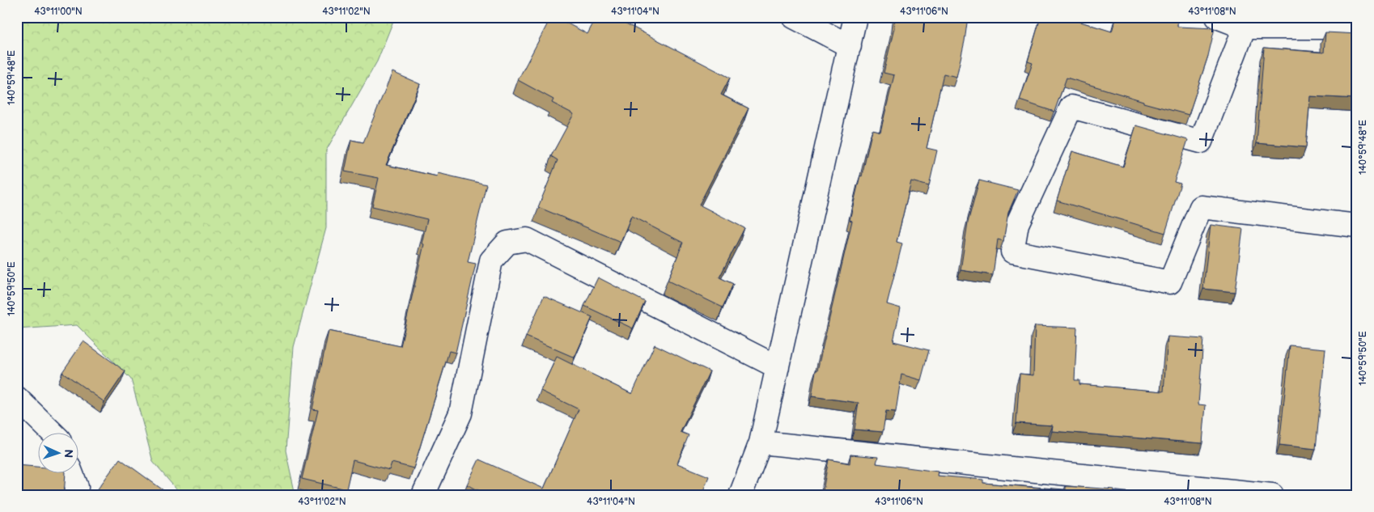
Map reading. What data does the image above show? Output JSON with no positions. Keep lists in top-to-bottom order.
{
  "north": "right",
  "coordinates": [
    "43°11'00\"N",
    "43°11'02\"N",
    "43°11'04\"N",
    "43°11'06\"N",
    "43°11'08\"N",
    "140°59'48\"E",
    "140°59'50\"E"
  ]
}
